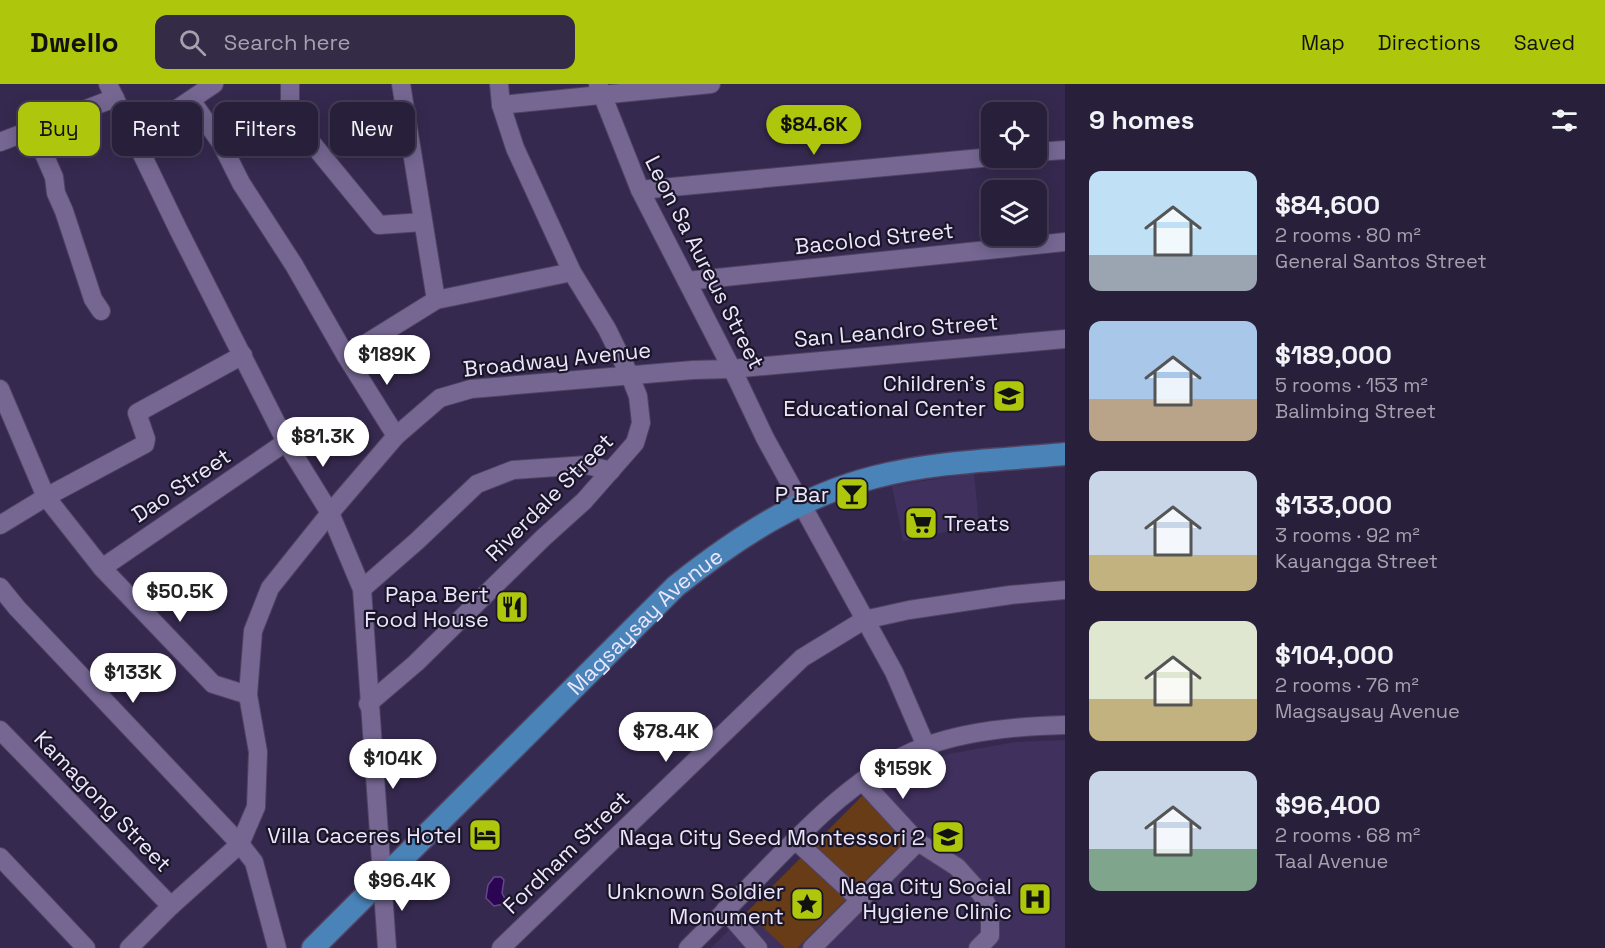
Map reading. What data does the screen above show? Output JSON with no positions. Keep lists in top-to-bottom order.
{
  "streets": {
    "main road": ["Magsaysay Avenue"],
    "street": [
      "Bacolod Street",
      "Leon Sa Aureus Street",
      "San Leandro Street",
      "Broadway Avenue",
      "Dao Street",
      "Riverdale Street",
      "Kamagong Street",
      "Fordham Street"
    ]
  },
  "crossings": [
    ["Bacolod Street", "Leon Sa Aureus Street"],
    ["Leon Sa Aureus Street", "San Leandro Street"],
    ["Leon Sa Aureus Street", "Broadway Avenue"],
    ["Leon Sa Aureus Street", "Magsaysay Avenue"],
    ["Leon Sa Aureus Street", "Fordham Street"],
    ["San Leandro Street", "Broadway Avenue"],
    ["Broadway Avenue", "Riverdale Street"]
  ],
  "places": {
    "school or university": ["Children's Educational Center", "Naga City Seed Montessori 2"],
    "bar": ["P Bar"],
    "supermarket": ["Treats"],
    "restaurant": ["Papa Bert Food House"],
    "hotel": ["Villa Caceres Hotel"],
    "hospital": ["Naga City Social Hygiene Clinic"],
    "place": ["Unknown Soldier Monument"]
  },
  "page": {
    "header": "Dwello",
    "search": "Search here",
    "nav": ["Map", "Directions", "Saved"],
    "heading": "9 homes",
    "chip": [
      "Buy",
      "Rent",
      "Filters",
      "New"
    ],
    "price": [
      "$84.6K",
      "$189K",
      "$81.3K",
      "$50.5K",
      "$133K",
      "$78.4K",
      "$104K",
      "$159K",
      "$96.4K"
    ],
    "list": [
      {
        "name": "$84,600",
        "note": "2 rooms · 80 m² · General Santos Street"
      },
      {
        "name": "$189,000",
        "note": "5 rooms · 153 m² · Balimbing Street"
      },
      {
        "name": "$133,000",
        "note": "3 rooms · 92 m² · Kayangga Street"
      },
      {
        "name": "$104,000",
        "note": "2 rooms · 76 m² · Magsaysay Avenue"
      },
      {
        "name": "$96,400",
        "note": "2 rooms · 68 m² · Taal Avenue"
      }
    ]
  }
}
